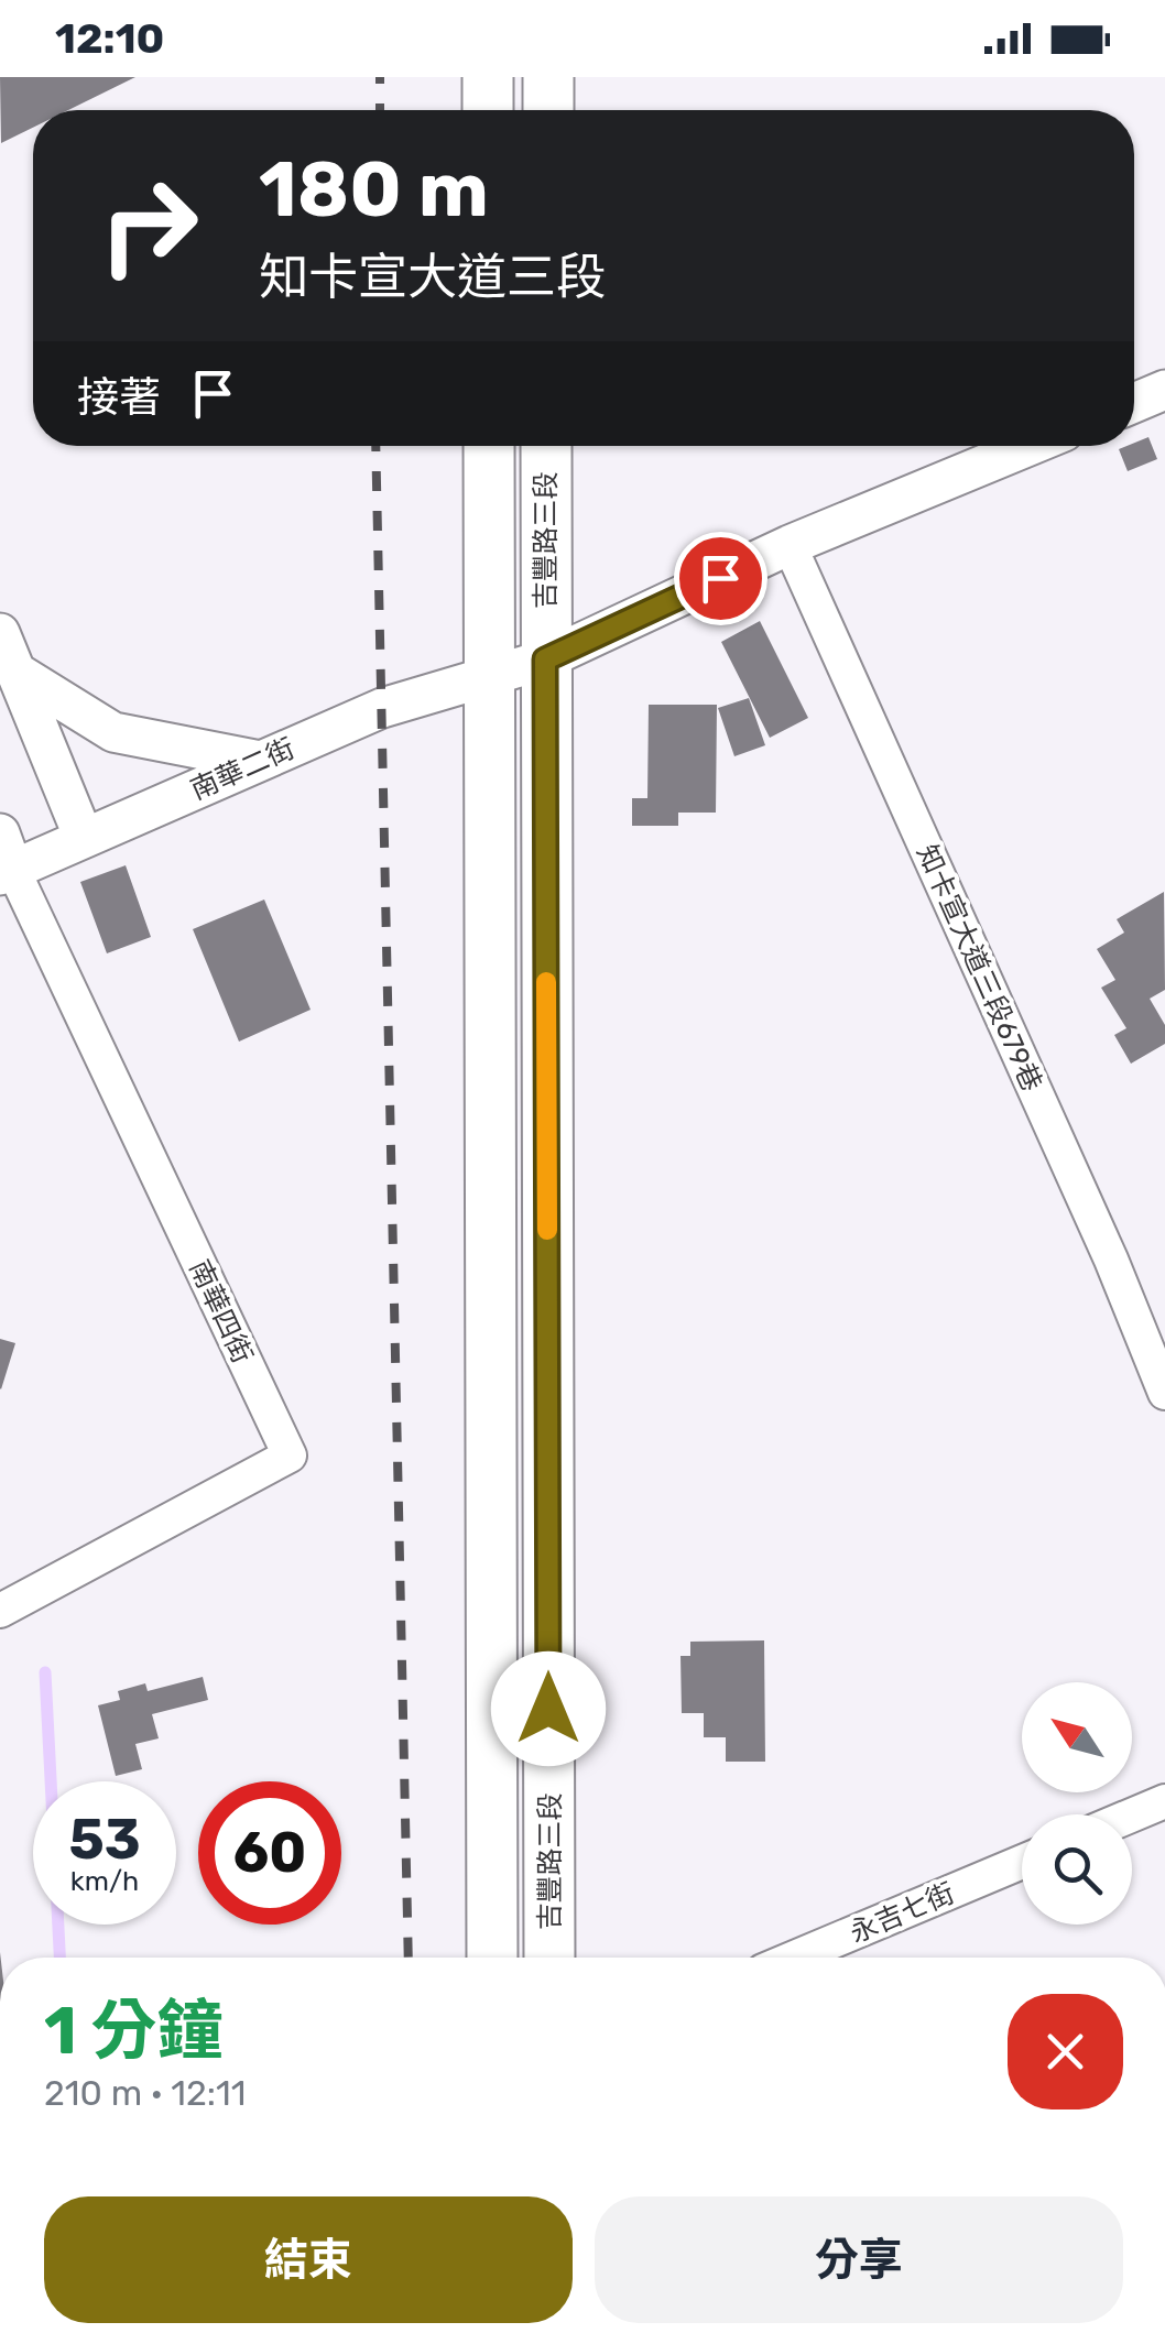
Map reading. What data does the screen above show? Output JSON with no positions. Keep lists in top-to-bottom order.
{
  "streets": {
    "main road": ["吉豐路三段"],
    "street": [
      "南華二街",
      "知卡宣大道三段679巷",
      "南華四街",
      "永吉七街"
    ]
  },
  "crossings": [
    ["吉豐路三段", "南華二街"],
    ["南華二街", "知卡宣大道三段679巷"],
    ["南華二街", "南華四街"]
  ],
  "north": "top left",
  "page": {
    "status": "12:10",
    "turn": ["180 m", "知卡宣大道三段"],
    "then": "接著",
    "speed": "53 km/h",
    "limit": "60",
    "heading": ["1 分鐘", "210 m · 12:11"],
    "buttons": ["結束", "分享"]
  }
}
